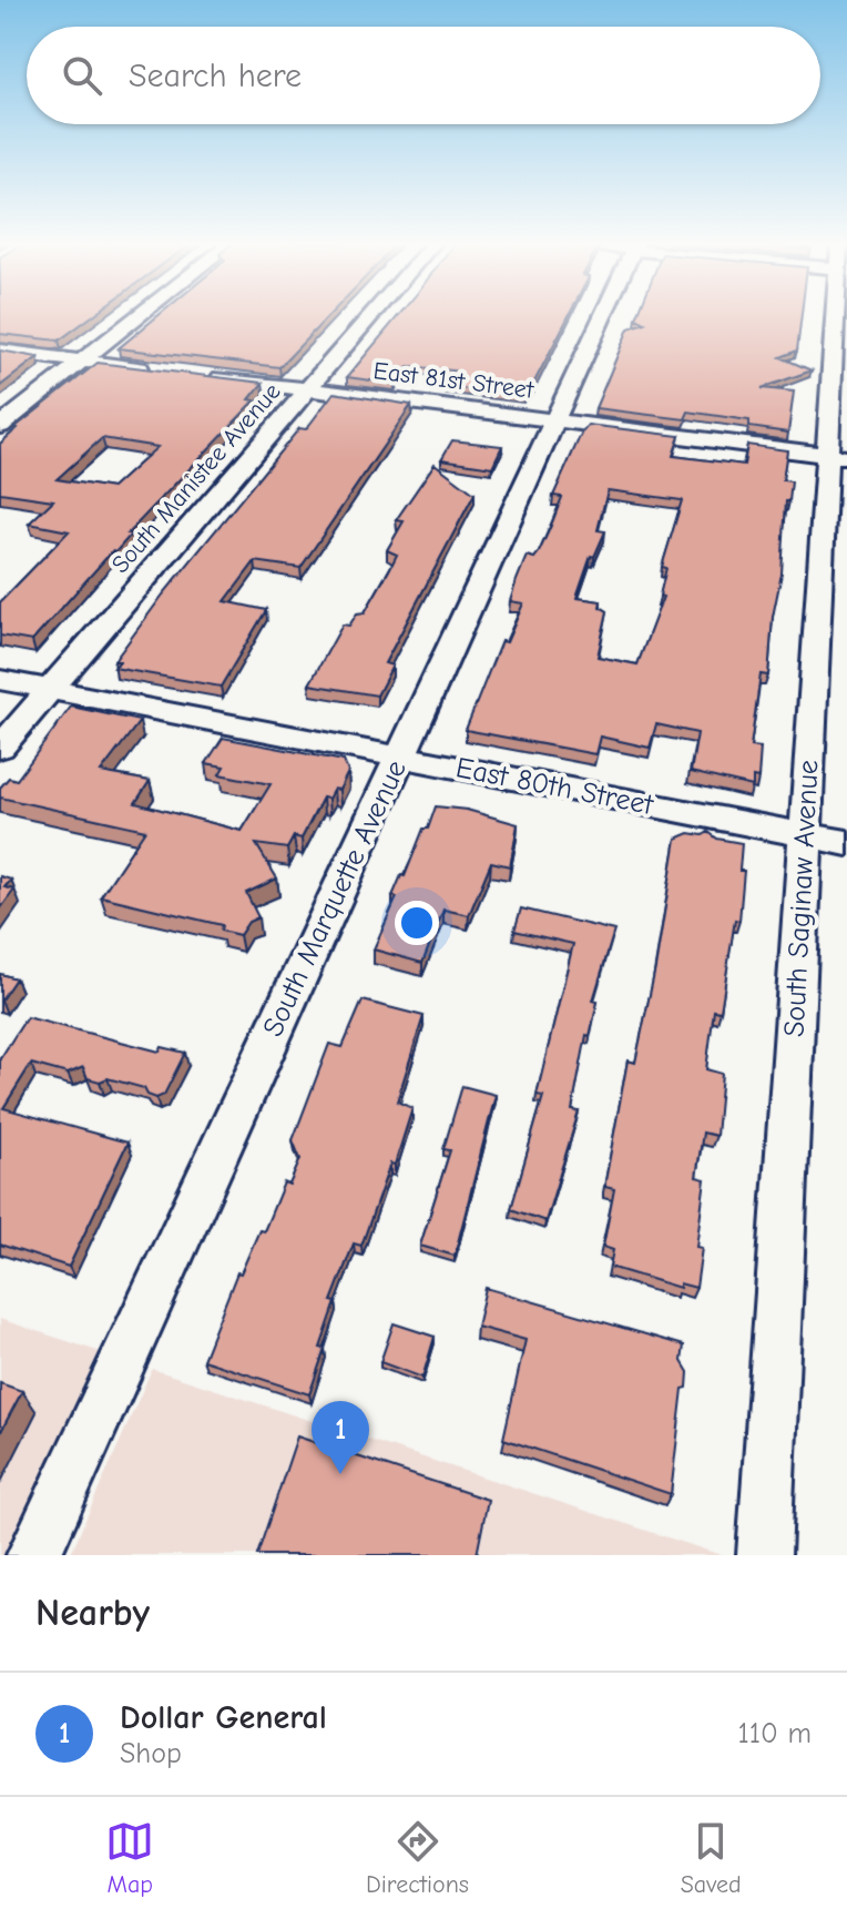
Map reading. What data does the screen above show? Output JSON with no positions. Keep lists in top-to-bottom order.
{
  "streets": {
    "street": [
      "East 81st Street",
      "South Manistee Avenue",
      "East 80th Street",
      "South Marquette Avenue",
      "South Saginaw Avenue"
    ]
  },
  "crossings": [
    ["East 81st Street", "South Manistee Avenue"],
    ["East 81st Street", "South Marquette Avenue"],
    ["East 81st Street", "South Saginaw Avenue"],
    ["South Manistee Avenue", "East 80th Street"],
    ["East 80th Street", "South Marquette Avenue"],
    ["East 80th Street", "South Saginaw Avenue"]
  ],
  "page": {
    "search": "Search here",
    "pins": "1",
    "heading": "Nearby",
    "list": [
      {
        "mark": "1",
        "name": "Dollar General",
        "note": "Shop",
        "value": "110 m"
      }
    ],
    "nav": ["Map", "Directions", "Saved"]
  }
}
